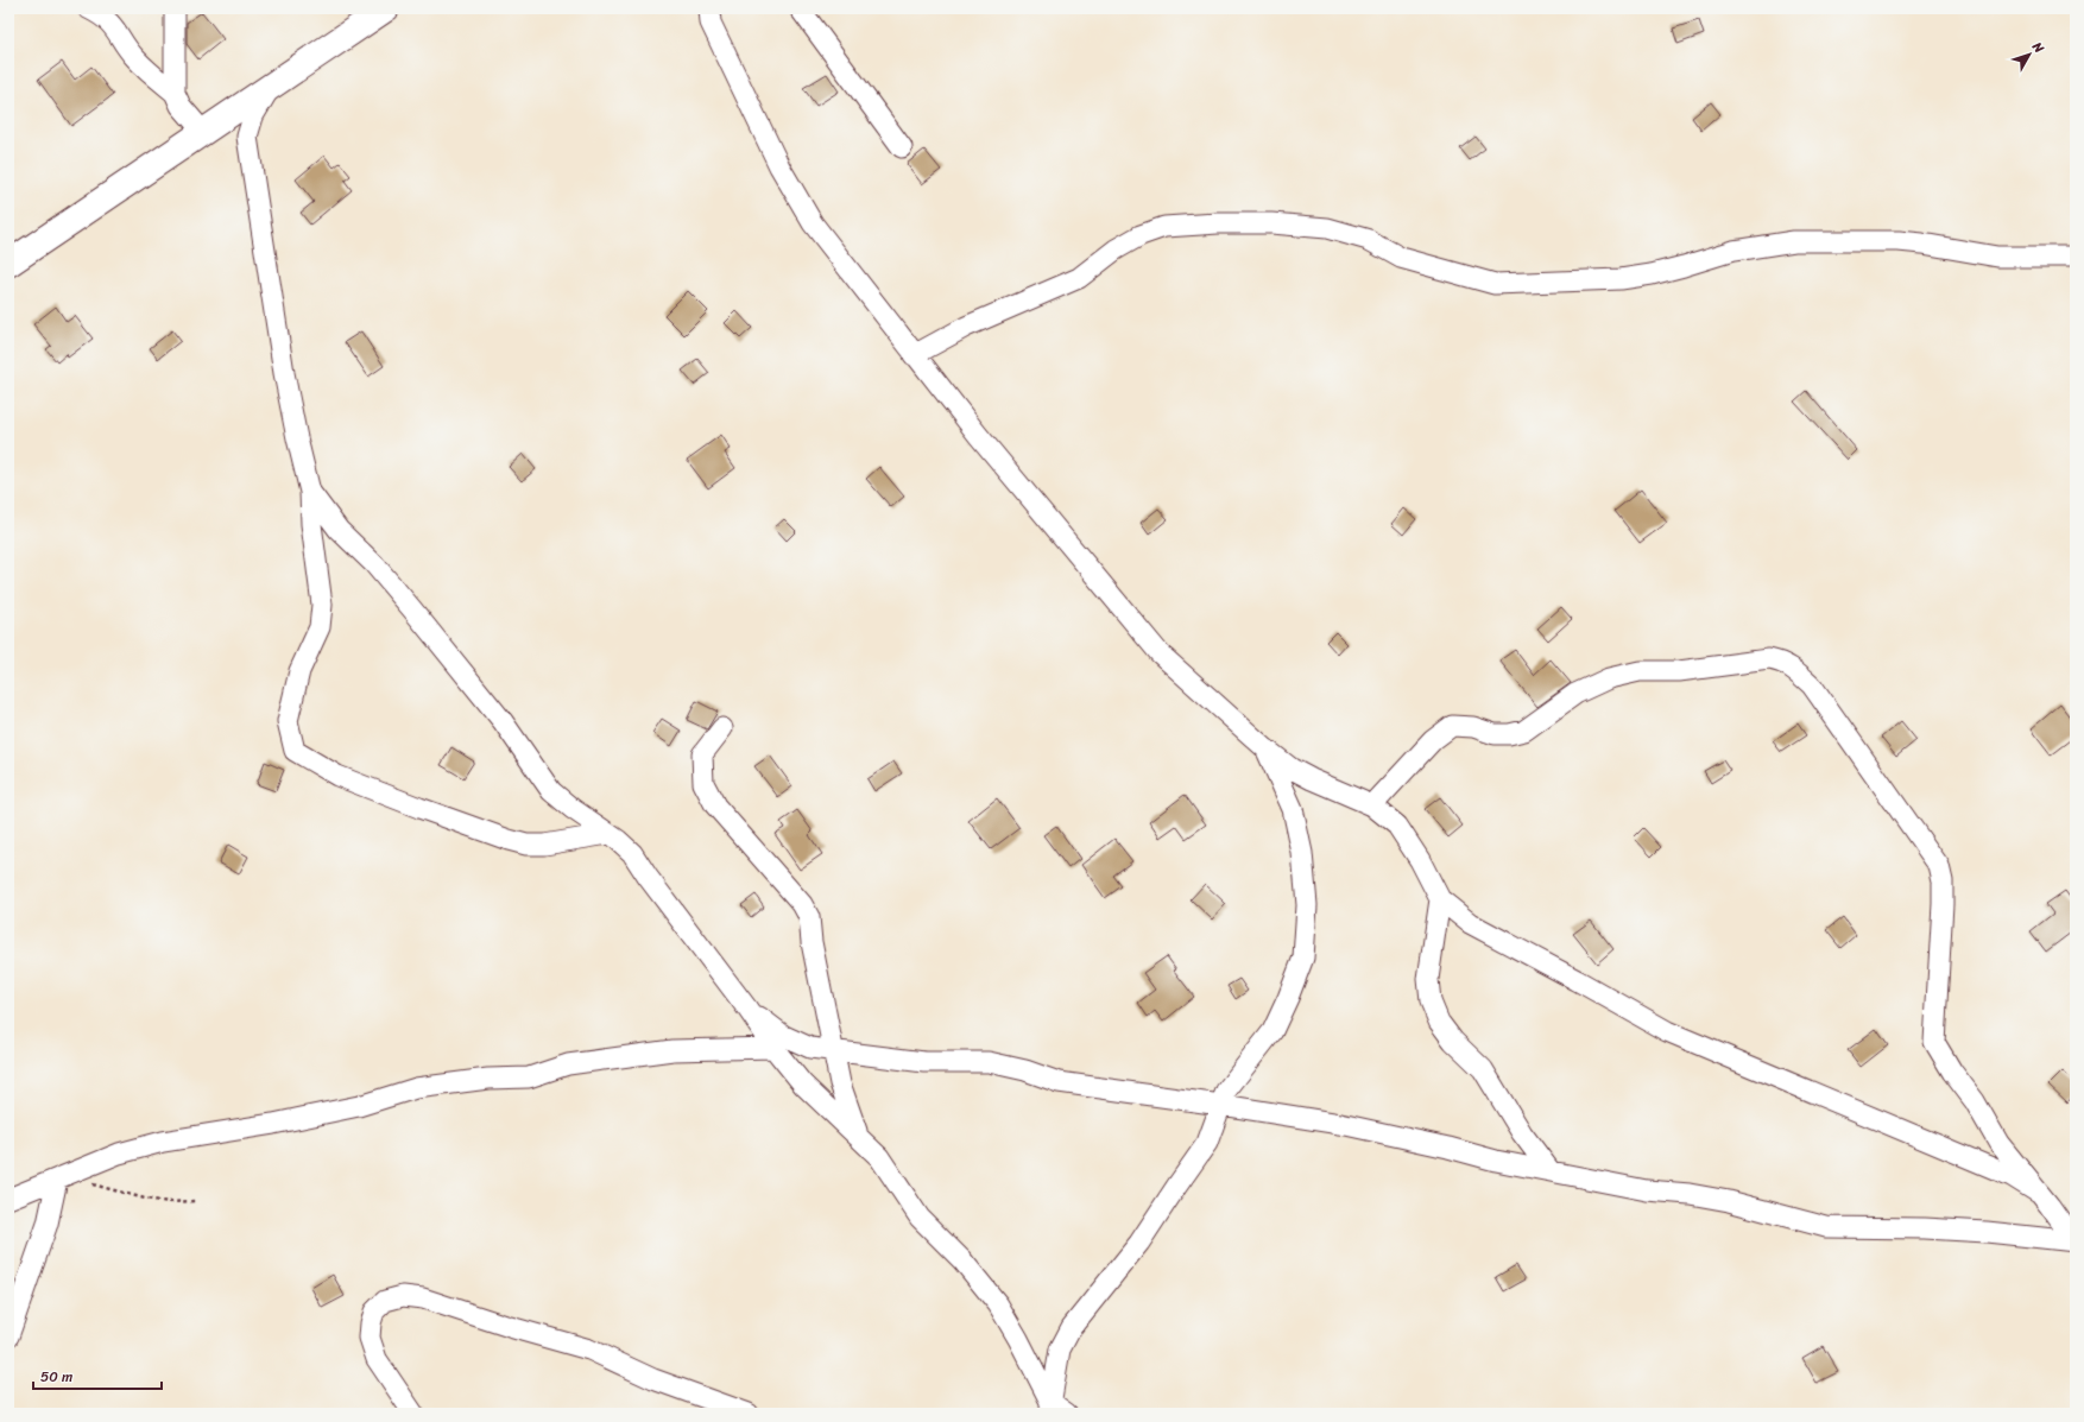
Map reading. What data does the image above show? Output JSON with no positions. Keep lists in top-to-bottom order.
{
  "scale_bar": "50 m",
  "north": "top right"
}
